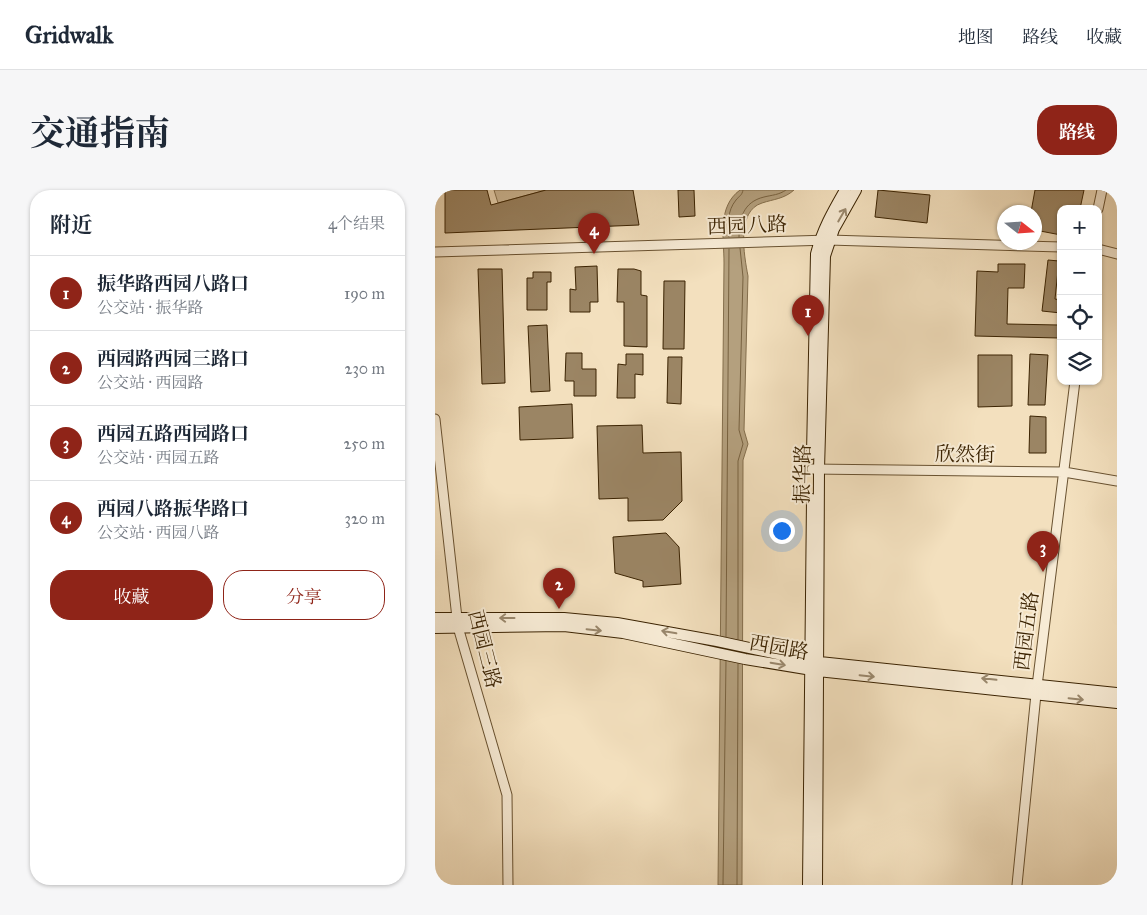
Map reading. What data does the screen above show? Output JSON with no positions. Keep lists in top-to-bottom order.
{
  "streets": {
    "main road": ["振华路", "西园路"],
    "street": [
      "西园八路",
      "欣然街",
      "西园五路",
      "西园三路"
    ]
  },
  "crossings": [
    ["西园八路", "振华路"],
    ["欣然街", "振华路"],
    ["欣然街", "西园五路"],
    ["振华路", "西园路"],
    ["西园五路", "西园路"],
    ["西园路", "西园三路"]
  ],
  "north": "right",
  "page": {
    "header": "Gridwalk",
    "nav": ["地图", "路线", "收藏"],
    "title": "交通指南",
    "buttons": [
      "路线",
      ["收藏", "分享"]
    ],
    "heading": ["附近", "4个结果"],
    "map_buttons": ["+", "−"],
    "pins": [
      "4",
      "1",
      "3",
      "2"
    ],
    "list": [
      {
        "mark": "1",
        "name": "振华路西园八路口",
        "note": "公交站 · 振华路",
        "value": "190 m"
      },
      {
        "mark": "2",
        "name": "西园路西园三路口",
        "note": "公交站 · 西园路",
        "value": "230 m"
      },
      {
        "mark": "3",
        "name": "西园五路西园路口",
        "note": "公交站 · 西园五路",
        "value": "250 m"
      },
      {
        "mark": "4",
        "name": "西园八路振华路口",
        "note": "公交站 · 西园八路",
        "value": "320 m"
      }
    ]
  }
}
